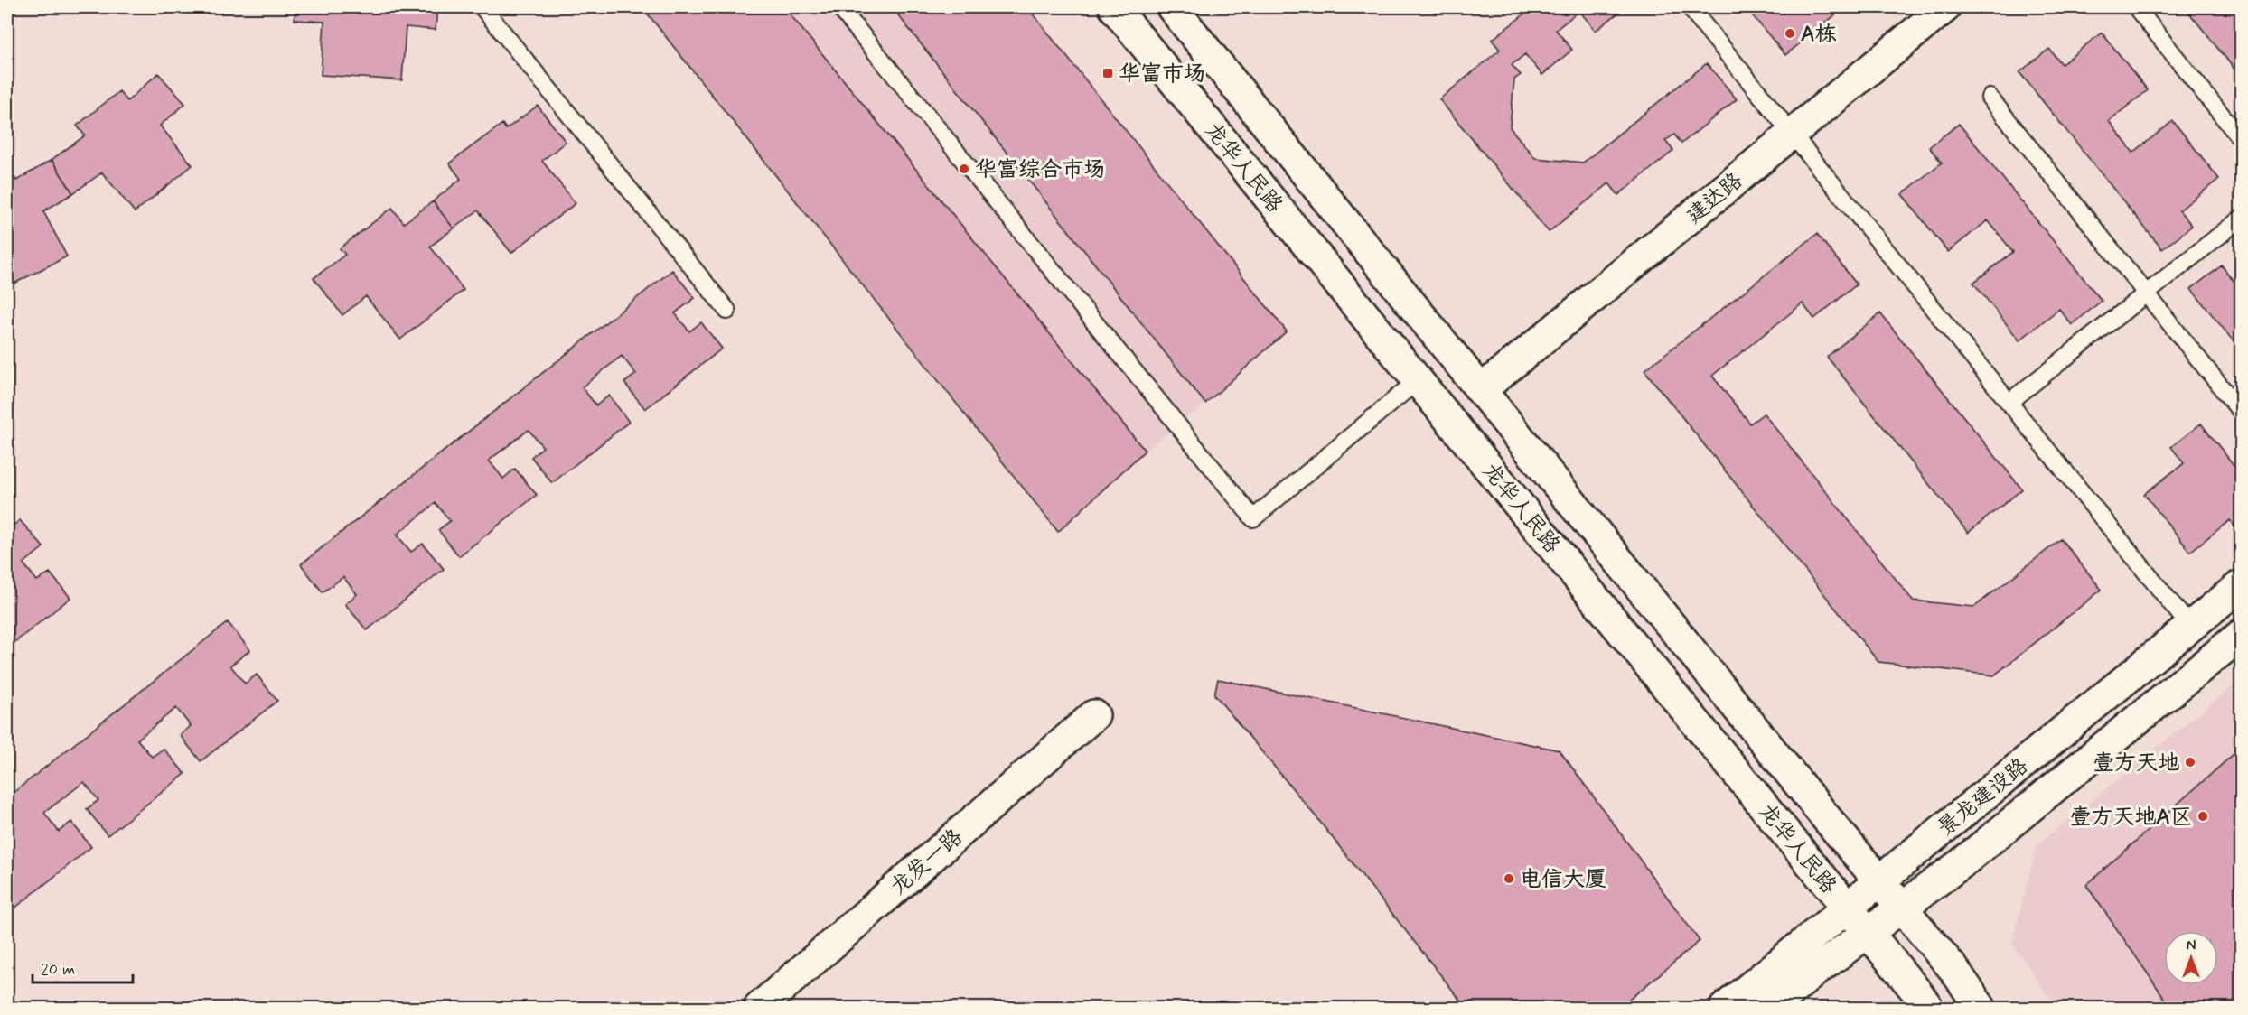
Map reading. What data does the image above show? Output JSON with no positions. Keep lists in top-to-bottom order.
{
  "streets": {
    "main road": [
      "龙华人民路",
      "建达路",
      "景龙建设路",
      "龙发一路"
    ]
  },
  "crossings": [
    ["龙华人民路", "建达路"],
    ["龙华人民路", "景龙建设路"]
  ],
  "places": {
    "other": [
      "A栋",
      "华富综合市场",
      "壹方天地",
      "壹方天地A区",
      "电信大厦"
    ],
    "transit": ["华富市场"]
  },
  "scale_bar": "20 m",
  "north": "top"
}
